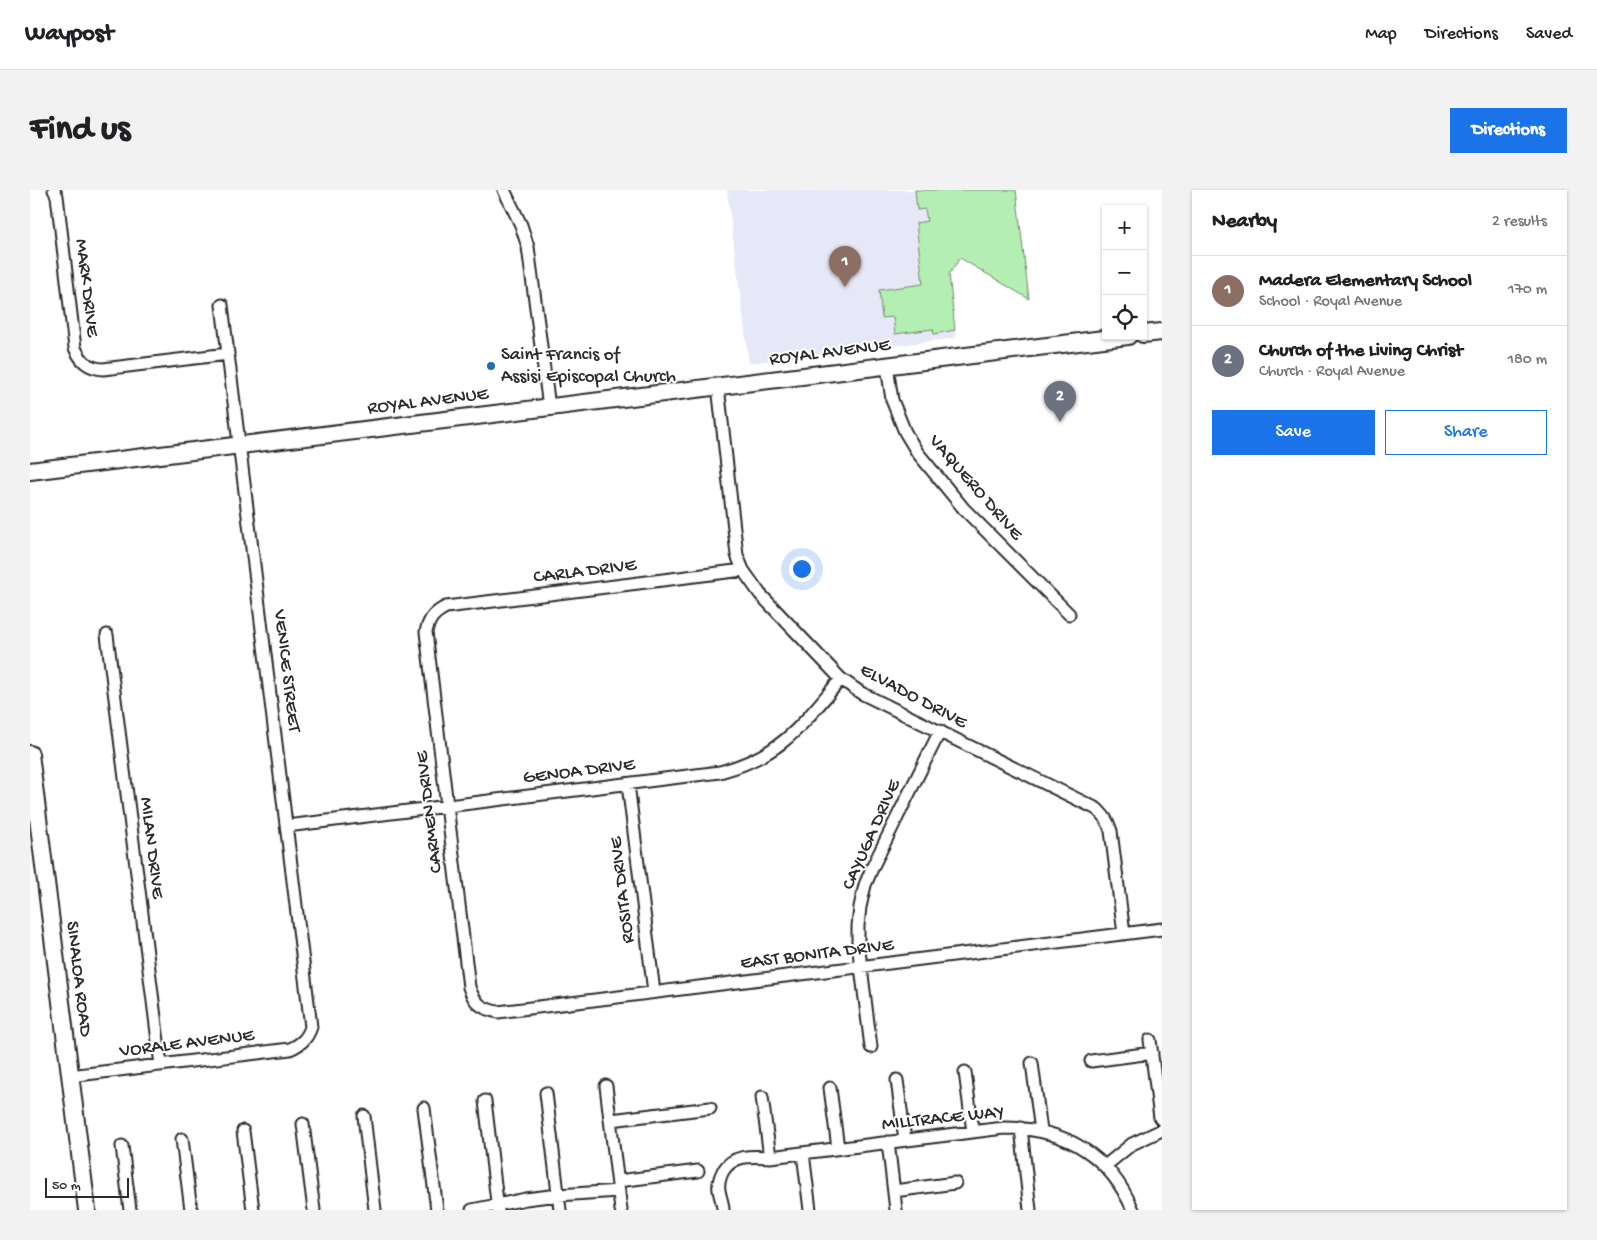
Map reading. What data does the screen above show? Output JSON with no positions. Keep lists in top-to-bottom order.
{
  "streets": {
    "main road": ["ROYAL AVENUE", "SINALOA ROAD"],
    "street": [
      "MARK DRIVE",
      "VAQUERO DRIVE",
      "CARLA DRIVE",
      "VENICE STREET",
      "ELVADO DRIVE",
      "GENOA DRIVE",
      "CARMEN DRIVE",
      "CAYUGA DRIVE",
      "MILAN DRIVE",
      "ROSITA DRIVE",
      "EAST BONITA DRIVE",
      "VORALE AVENUE",
      "MILLTRACE WAY"
    ]
  },
  "crossings": [
    ["MARK DRIVE", "VENICE STREET"],
    ["ROYAL AVENUE", "VAQUERO DRIVE"],
    ["ROYAL AVENUE", "VENICE STREET"],
    ["ROYAL AVENUE", "ELVADO DRIVE"],
    ["CARLA DRIVE", "ELVADO DRIVE"],
    ["CARLA DRIVE", "CARMEN DRIVE"],
    ["VENICE STREET", "GENOA DRIVE"],
    ["VENICE STREET", "VORALE AVENUE"],
    ["ELVADO DRIVE", "GENOA DRIVE"],
    ["ELVADO DRIVE", "CAYUGA DRIVE"],
    ["ELVADO DRIVE", "EAST BONITA DRIVE"],
    ["GENOA DRIVE", "CARMEN DRIVE"],
    ["GENOA DRIVE", "ROSITA DRIVE"],
    ["CARMEN DRIVE", "EAST BONITA DRIVE"],
    ["CAYUGA DRIVE", "EAST BONITA DRIVE"],
    ["MILAN DRIVE", "VORALE AVENUE"],
    ["ROSITA DRIVE", "EAST BONITA DRIVE"],
    ["SINALOA ROAD", "VORALE AVENUE"]
  ],
  "places": ["Saint Francis of Assisi Episcopal Church"],
  "scale_bar": "50 m",
  "page": {
    "header": "Waypost",
    "nav": ["Map", "Directions", "Saved"],
    "buttons": [
      "Directions",
      ["Save", "Share"]
    ],
    "title": "Find us",
    "heading": ["Nearby", "2 results"],
    "map_buttons": ["+", "−"],
    "pins": ["1", "2"],
    "list": [
      {
        "mark": "1",
        "name": "Madera Elementary School",
        "note": "School · Royal Avenue",
        "value": "170 m"
      },
      {
        "mark": "2",
        "name": "Church of the Living Christ",
        "note": "Church · Royal Avenue",
        "value": "180 m"
      }
    ],
    "scale": "50 m"
  }
}
